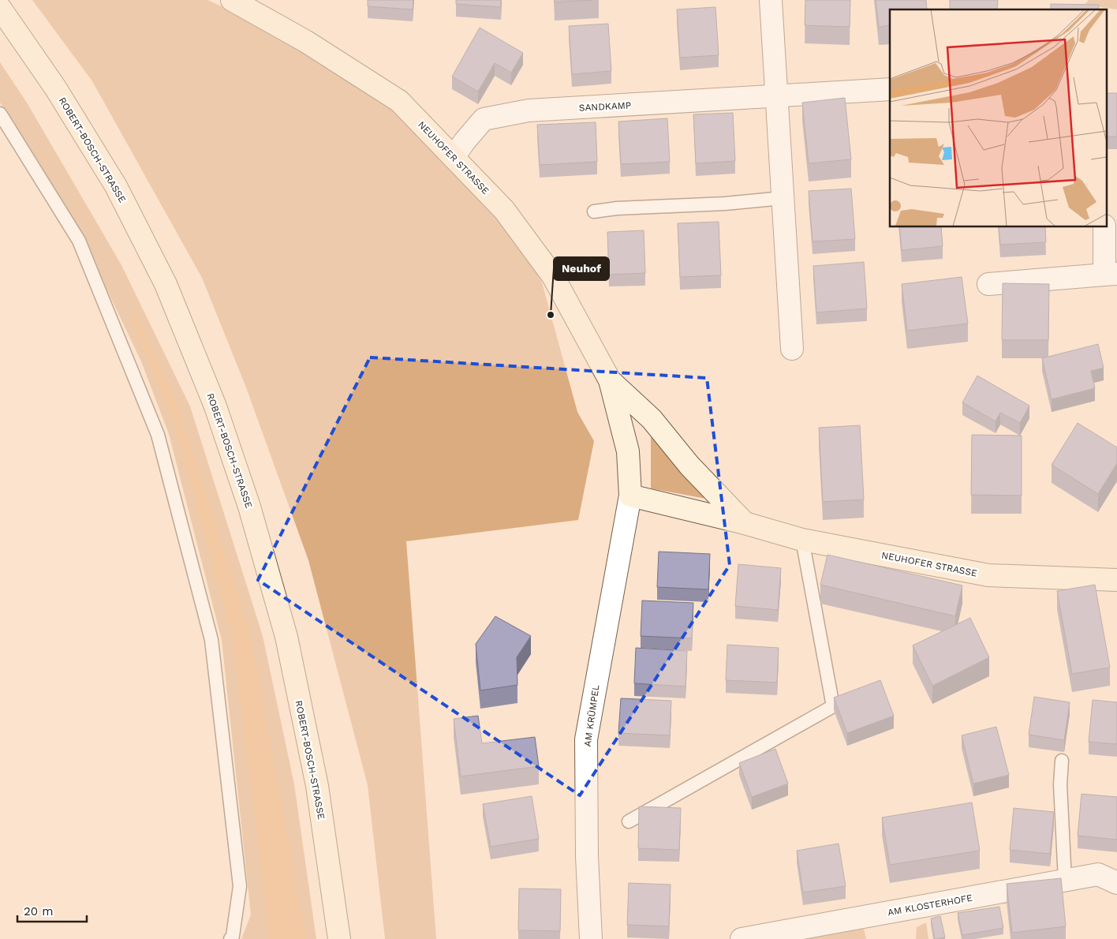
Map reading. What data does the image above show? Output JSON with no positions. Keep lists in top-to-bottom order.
{
  "streets": {
    "street": [
      "SANDKAMP",
      "ROBERT-BOSCH-STRASSE",
      "NEUHOFER STRASSE",
      "AM KRÜMPEL",
      "AM KLOSTERHOFE"
    ]
  },
  "crossings": [
    ["SANDKAMP", "NEUHOFER STRASSE"],
    ["NEUHOFER STRASSE", "AM KRÜMPEL"]
  ],
  "places": ["Neuhof"],
  "scale_bar": "20 m"
}
